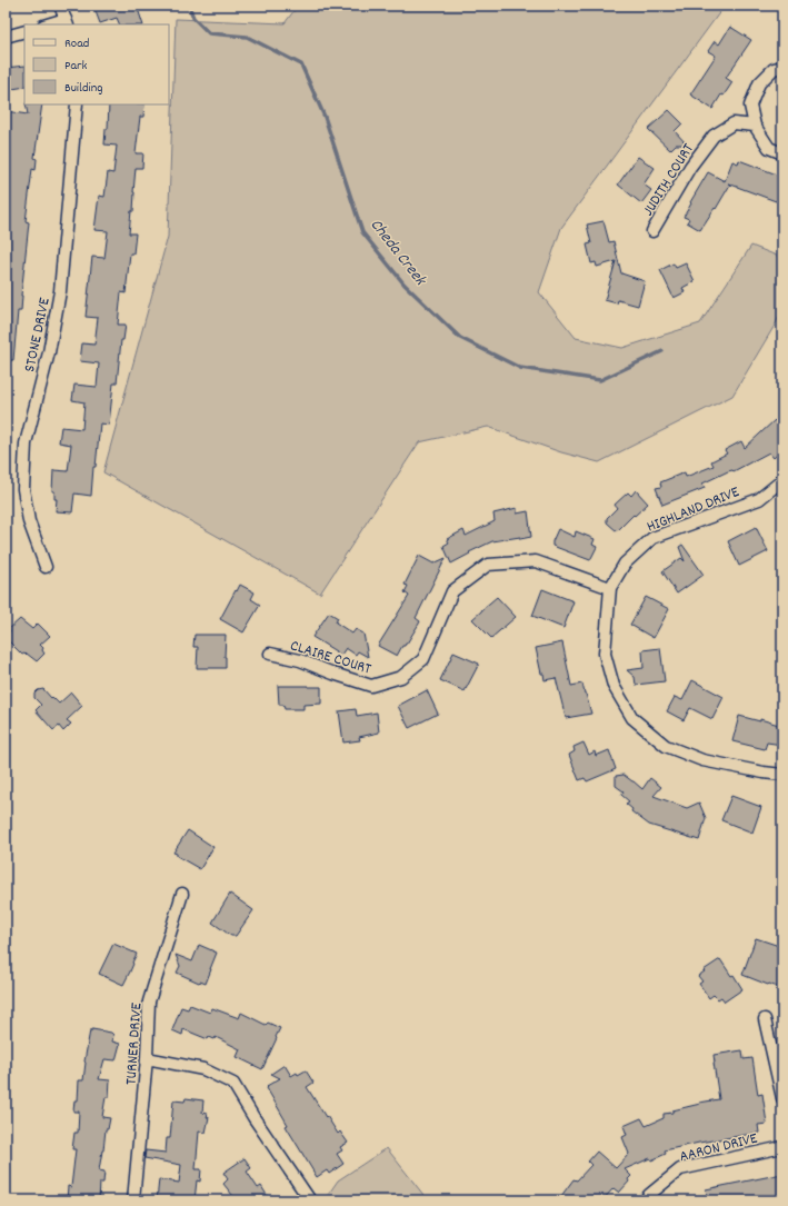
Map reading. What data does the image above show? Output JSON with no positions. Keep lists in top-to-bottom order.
{
  "streets": {
    "street": [
      "JUDITH COURT",
      "STONE DRIVE",
      "HIGHLAND DRIVE",
      "CLAIRE COURT",
      "TURNER DRIVE",
      "AARON DRIVE"
    ]
  },
  "crossings": [
    ["HIGHLAND DRIVE", "CLAIRE COURT"]
  ],
  "water": ["Cheda Creek"],
  "legend": ["Road", "Park", "Building"]
}
